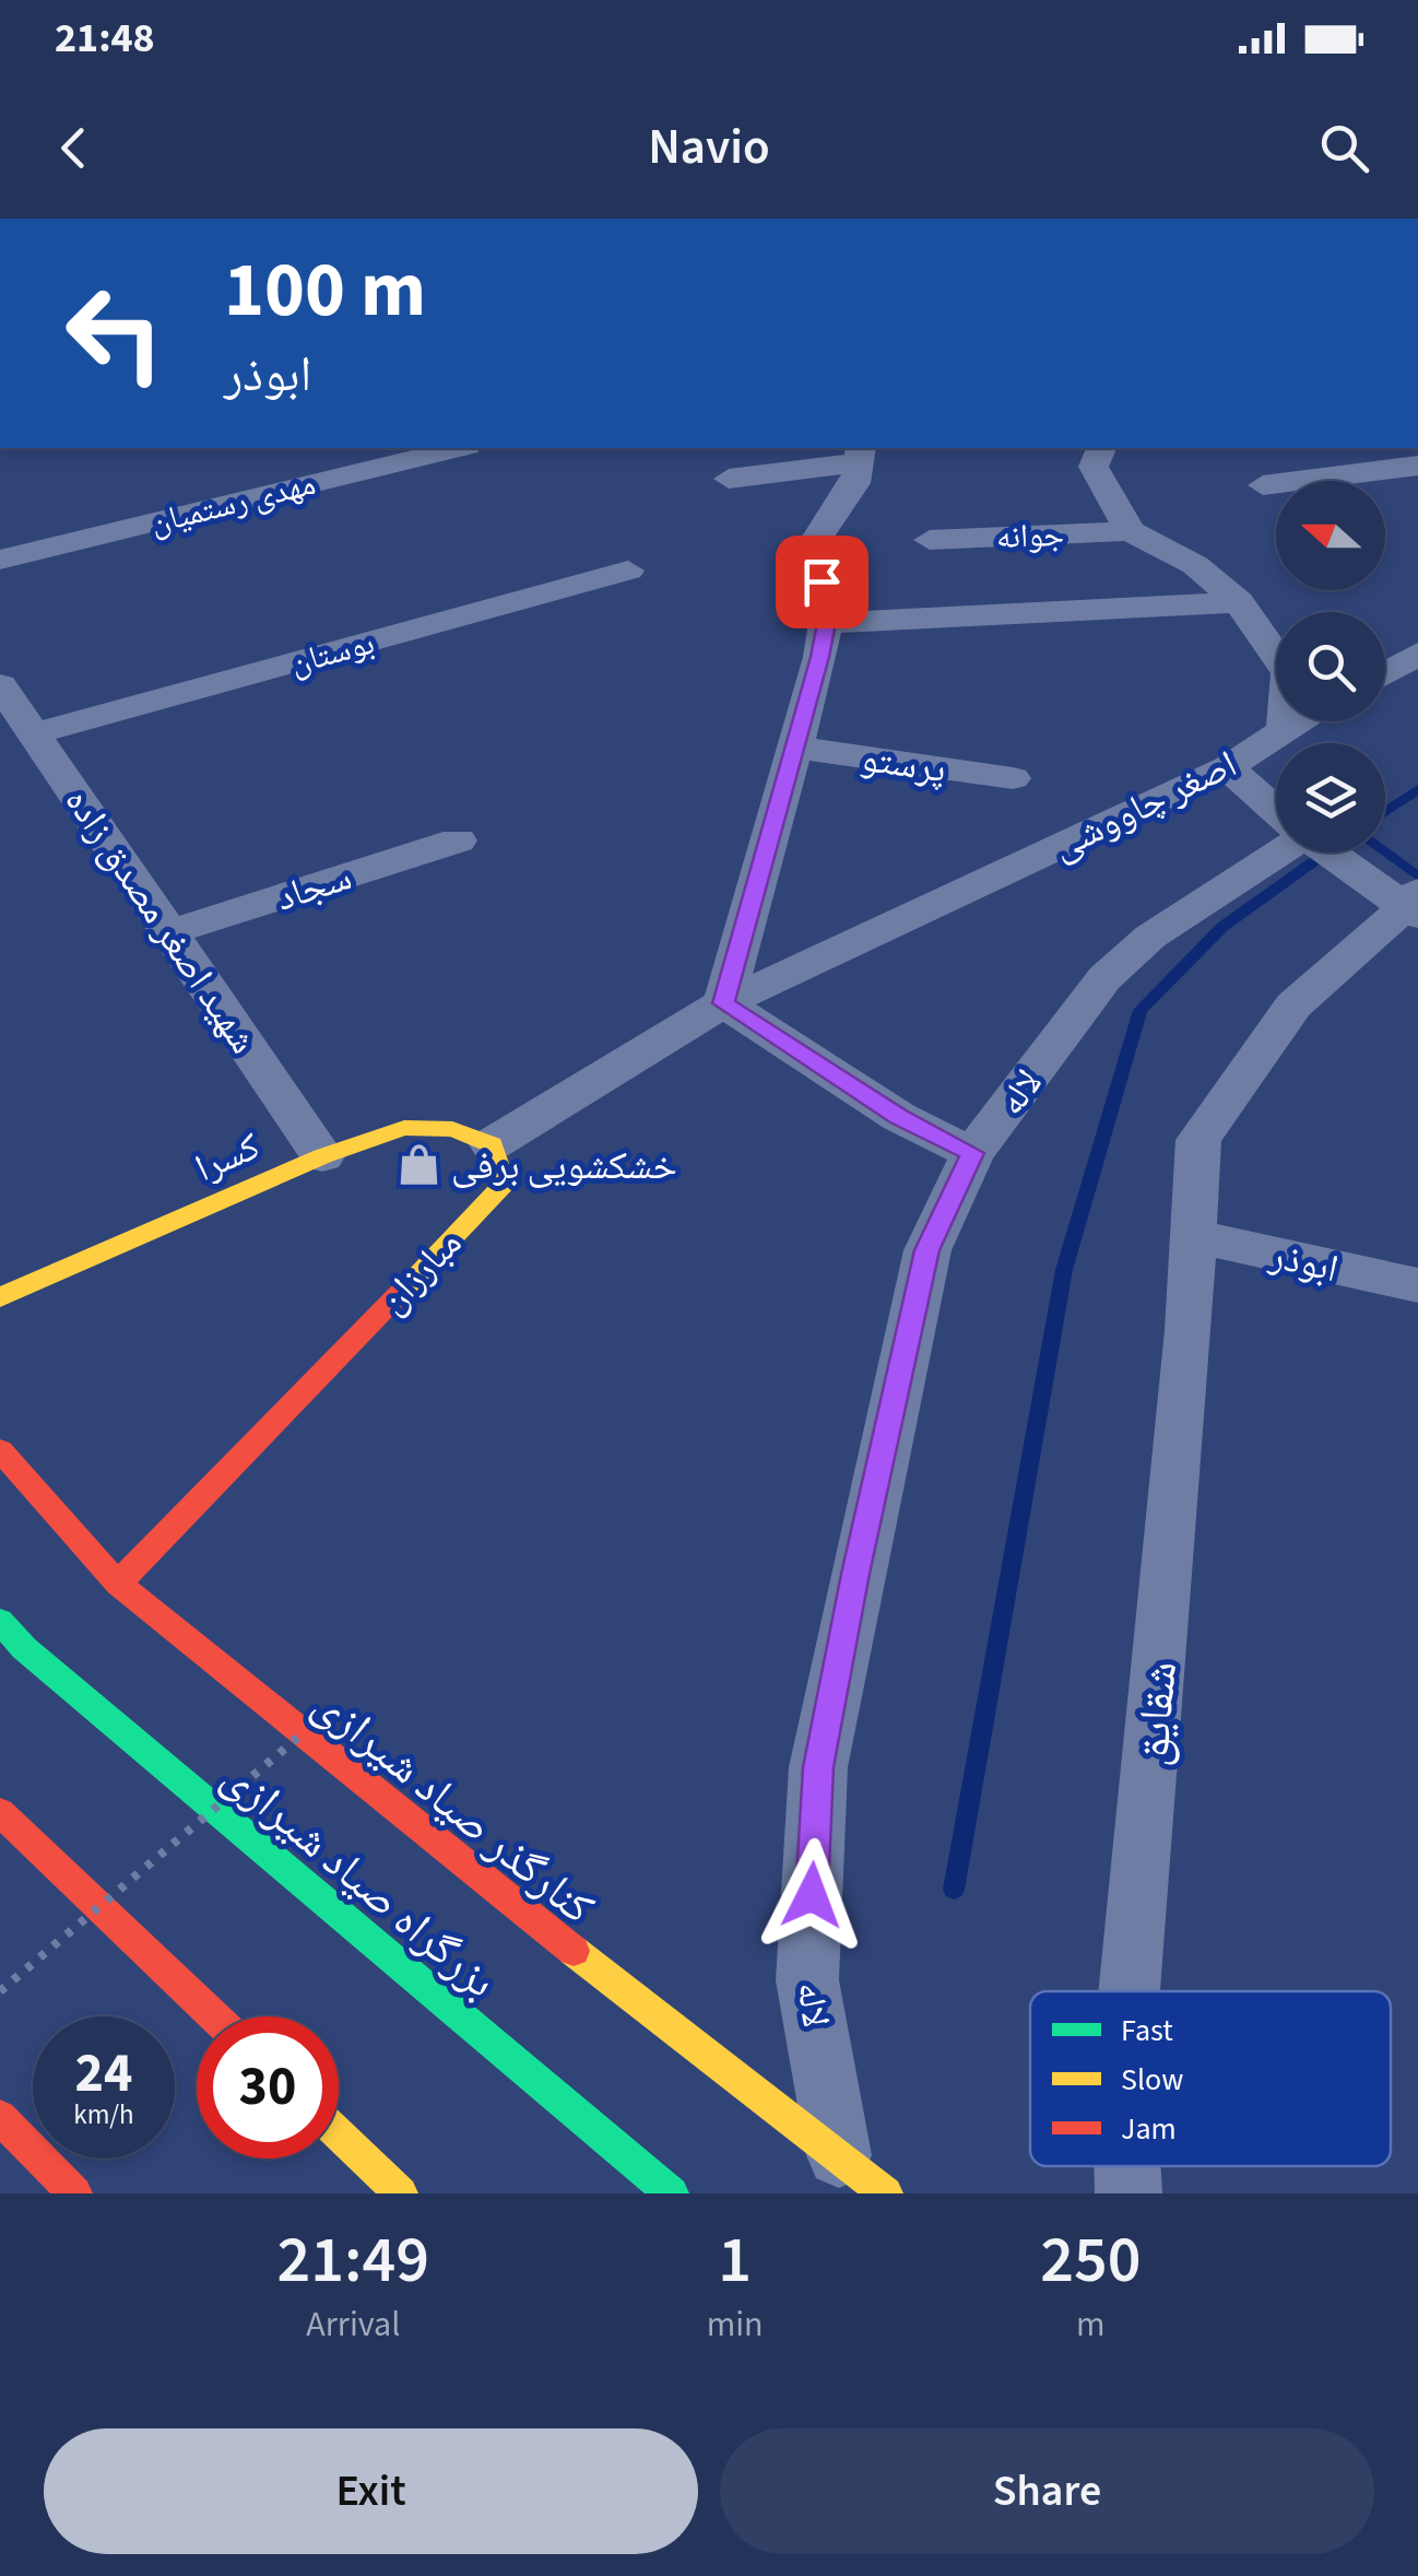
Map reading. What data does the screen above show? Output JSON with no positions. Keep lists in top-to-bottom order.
{
  "streets": {
    "main road": [
      "کسرا",
      "مبارزان",
      "کنارگذر صیاد شیرازی",
      "بزرگراه صیاد شیرازی"
    ],
    "street": [
      "مهدی رستمیان",
      "جوانه",
      "بوستان",
      "پرستو",
      "اصغر چاووشی",
      "سجاد",
      "شهید اصغر مصدق زاده",
      "لاله",
      "ابوذر",
      "شقایق"
    ]
  },
  "crossings": [
    ["بوستان", "شهید اصغر مصدق زاده"],
    ["سجاد", "شهید اصغر مصدق زاده"],
    ["شهید اصغر مصدق زاده", "کسرا"],
    ["لاله", "کنارگذر صیاد شیرازی"],
    ["کسرا", "مبارزان"],
    ["ابوذر", "شقایق"],
    ["مبارزان", "کنارگذر صیاد شیرازی"]
  ],
  "places": {
    "shop": ["خشکشویی برفی"]
  },
  "legend": ["Fast", "Slow", "Jam"],
  "north": "left",
  "page": {
    "status": "21:48",
    "header": "Navio",
    "turn": ["100 m", "ابوذر"],
    "speed": "24 km/h",
    "limit": "30",
    "eta": [
      "21:49",
      "Arrival",
      "1",
      "min",
      "250",
      "m"
    ],
    "buttons": ["Exit", "Share"]
  }
}
